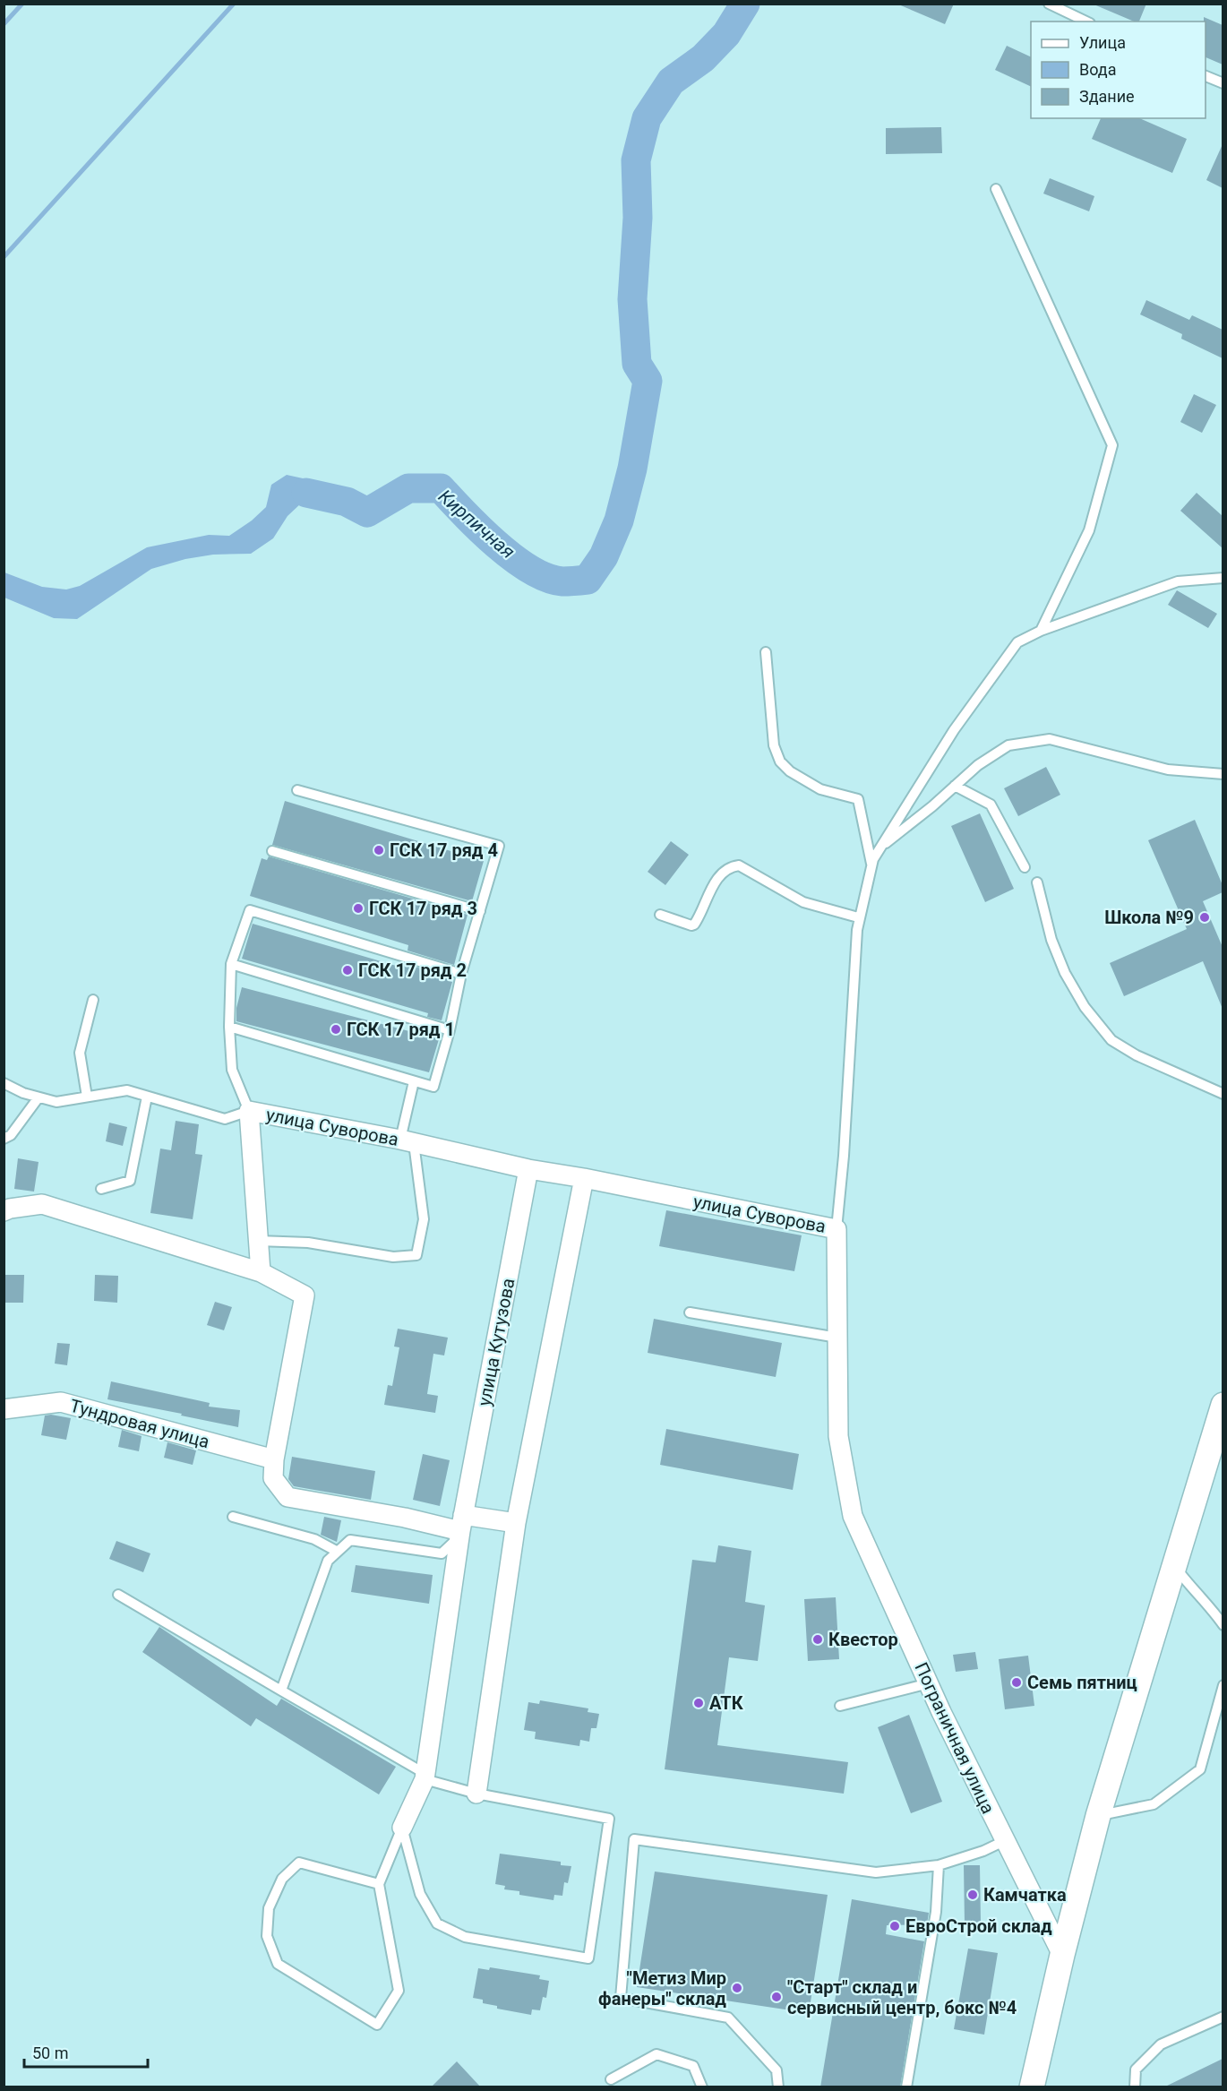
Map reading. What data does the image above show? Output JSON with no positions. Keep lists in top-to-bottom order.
{
  "streets": {
    "street": [
      "улица Суворова",
      "улица Кутузова",
      "Тундровая улица",
      "Пограничная улица"
    ]
  },
  "crossings": [
    ["улица Суворова", "улица Кутузова"],
    ["улица Суворова", "Пограничная улица"]
  ],
  "water": ["Кирпичная"],
  "places": [
    "ГСК 17 ряд 4",
    "ГСК 17 ряд 3",
    "Школа №9",
    "ГСК 17 ряд 2",
    "ГСК 17 ряд 1",
    "Квестор",
    "Семь пятниц",
    "АТК",
    "Камчатка",
    "ЕвроСтрой склад",
    "\"Метиз Мир фанеры\" склад",
    "\"Старт\" склад и сервисный центр, бокс №4"
  ],
  "legend": ["Улица", "Вода", "Здание"],
  "scale_bar": "50 m"
}
